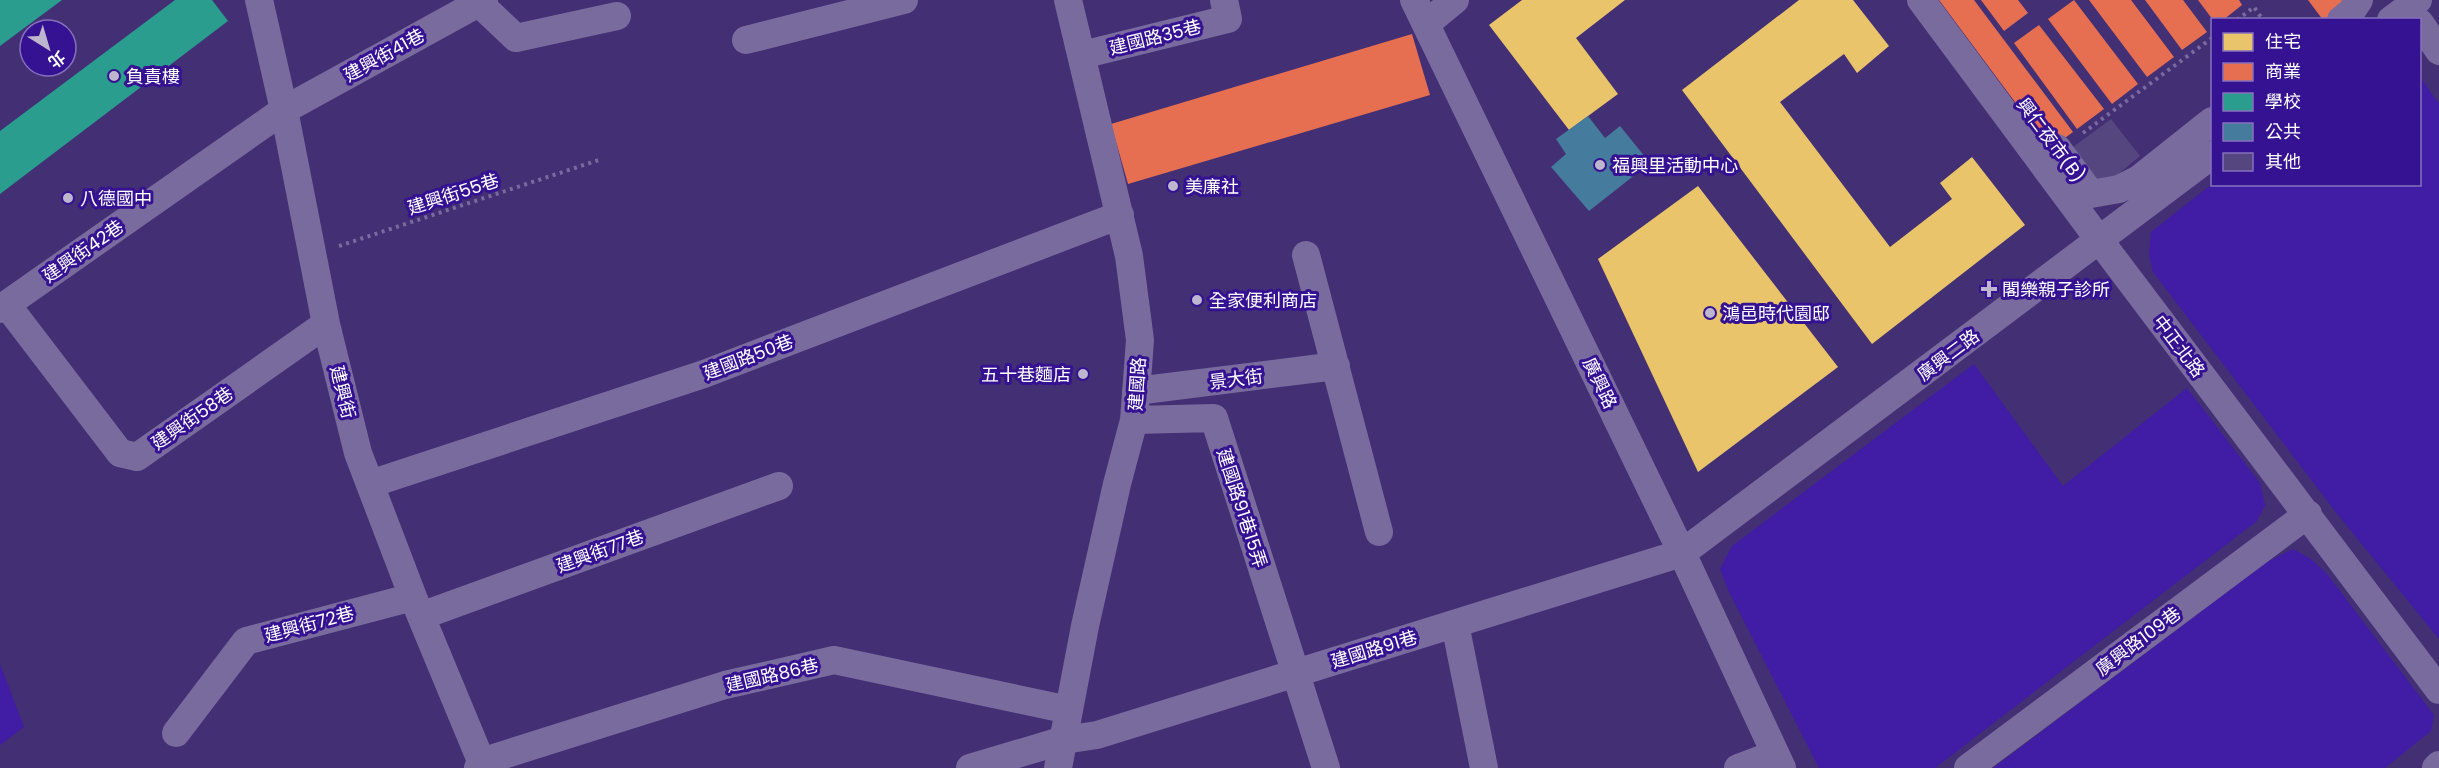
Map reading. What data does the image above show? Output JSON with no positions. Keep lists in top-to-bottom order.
{
  "streets": {
    "street": [
      "建國路35巷",
      "建興街41巷",
      "興仁夜市(B)",
      "建興街42巷",
      "中正北路",
      "廣興二路",
      "建國路50巷",
      "景大街",
      "廣興路",
      "建國路",
      "建興街",
      "建興街58巷",
      "建國路91巷15弄",
      "建興街77巷",
      "建興街72巷",
      "廣興路109巷",
      "建國路91巷",
      "建國路86巷"
    ],
    "path": ["建興街55巷"]
  },
  "crossings": [
    ["建國路35巷", "建國路"],
    ["建興街41巷", "建興街42巷"],
    ["建興街41巷", "建興街"],
    ["建興街55巷", "建興街"],
    ["建興街42巷", "建興街"],
    ["建興街42巷", "建興街58巷"],
    ["中正北路", "廣興二路"],
    ["中正北路", "廣興路109巷"],
    ["廣興二路", "廣興路"],
    ["廣興二路", "建國路91巷"],
    ["建國路50巷", "建國路"],
    ["建國路50巷", "建興街"],
    ["景大街", "建國路"],
    ["廣興路", "建國路91巷"],
    ["建國路", "建國路91巷15弄"],
    ["建國路", "建國路91巷"],
    ["建國路", "建國路86巷"],
    ["建興街", "建興街58巷"],
    ["建興街", "建興街77巷"],
    ["建興街", "建興街72巷"],
    ["建興街", "建國路86巷"],
    ["建國路91巷15弄", "建國路91巷"],
    ["建興街77巷", "建興街72巷"]
  ],
  "places": {
    "other": [
      "負責樓",
      "福興里活動中心",
      "美廉社",
      "八德國中",
      "全家便利商店",
      "鴻邑時代園邸",
      "五十巷麵店"
    ],
    "health": ["閣樂親子診所"]
  },
  "legend": [
    "住宅",
    "商業",
    "學校",
    "公共",
    "其他"
  ],
  "north": "bottom right"
}
